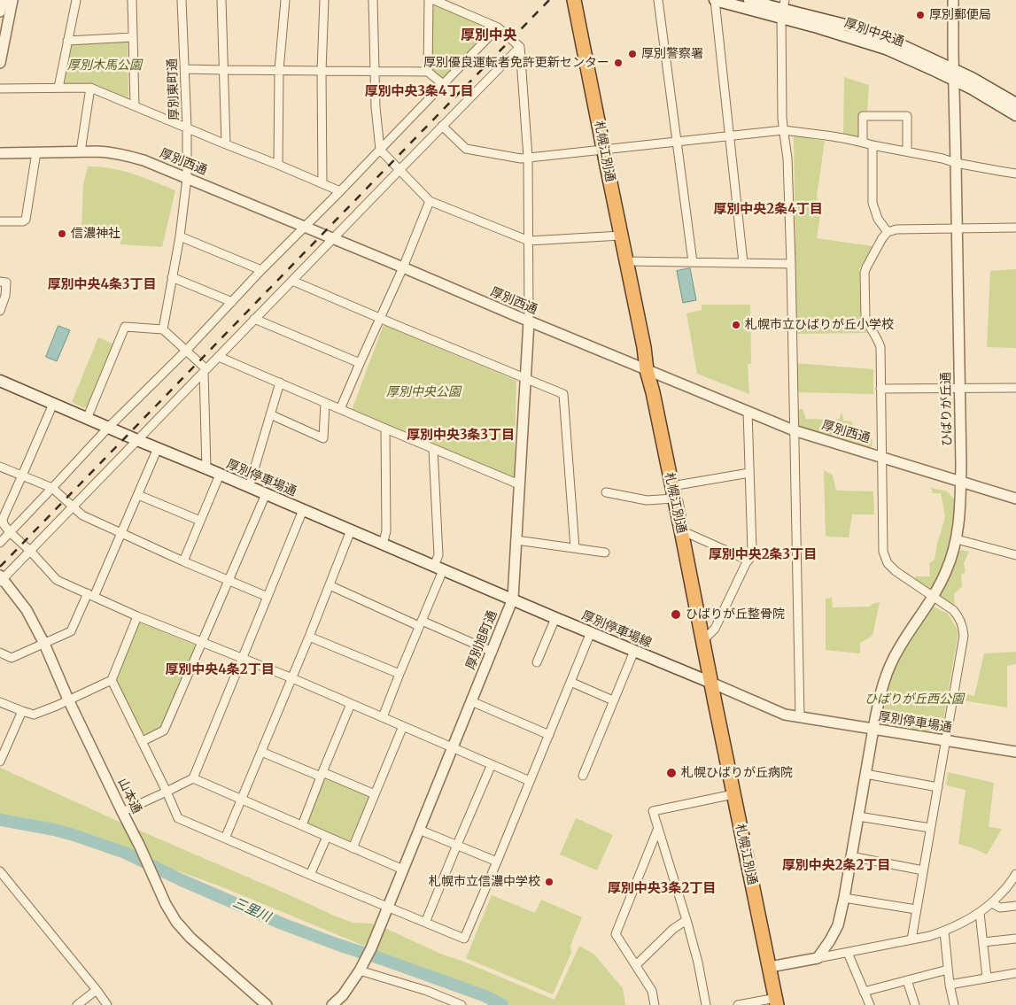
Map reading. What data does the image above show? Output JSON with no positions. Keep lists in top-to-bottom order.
{
  "streets": {
    "highway": ["札幌江別通"],
    "main road": ["厚別中央通", "厚別停車場通", "厚別停車場線"],
    "street": [
      "厚別東町通",
      "厚別西通",
      "ひばりが丘通",
      "厚別旭町通",
      "山本通"
    ]
  },
  "crossings": [
    ["厚別中央通", "ひばりが丘通"],
    ["厚別東町通", "厚別西通"],
    ["札幌江別通", "厚別西通"],
    ["札幌江別通", "厚別停車場通"],
    ["札幌江別通", "厚別停車場線"],
    ["厚別西通", "ひばりが丘通"],
    ["厚別西通", "厚別旭町通"],
    ["ひばりが丘通", "厚別停車場通"],
    ["厚別停車場通", "厚別停車場線"],
    ["厚別停車場通", "厚別旭町通"],
    ["厚別停車場線", "厚別旭町通"]
  ],
  "districts": [
    "厚別中央",
    "厚別中央3条4丁目",
    "厚別中央2条4丁目",
    "厚別中央4条3丁目",
    "厚別中央3条3丁目",
    "厚別中央2条3丁目",
    "厚別中央4条2丁目",
    "厚別中央2条2丁目",
    "厚別中央3条2丁目"
  ],
  "water": ["三里川"],
  "parks": ["厚別木馬公園", "厚別中央公園", "ひばりが丘西公園"],
  "places": [
    "厚別郵便局",
    "厚別警察署",
    "厚別優良運転者免許更新センター",
    "信濃神社",
    "札幌市立ひばりが丘小学校",
    "ひばりが丘整骨院",
    "札幌ひばりが丘病院",
    "札幌市立信濃中学校"
  ]
}
